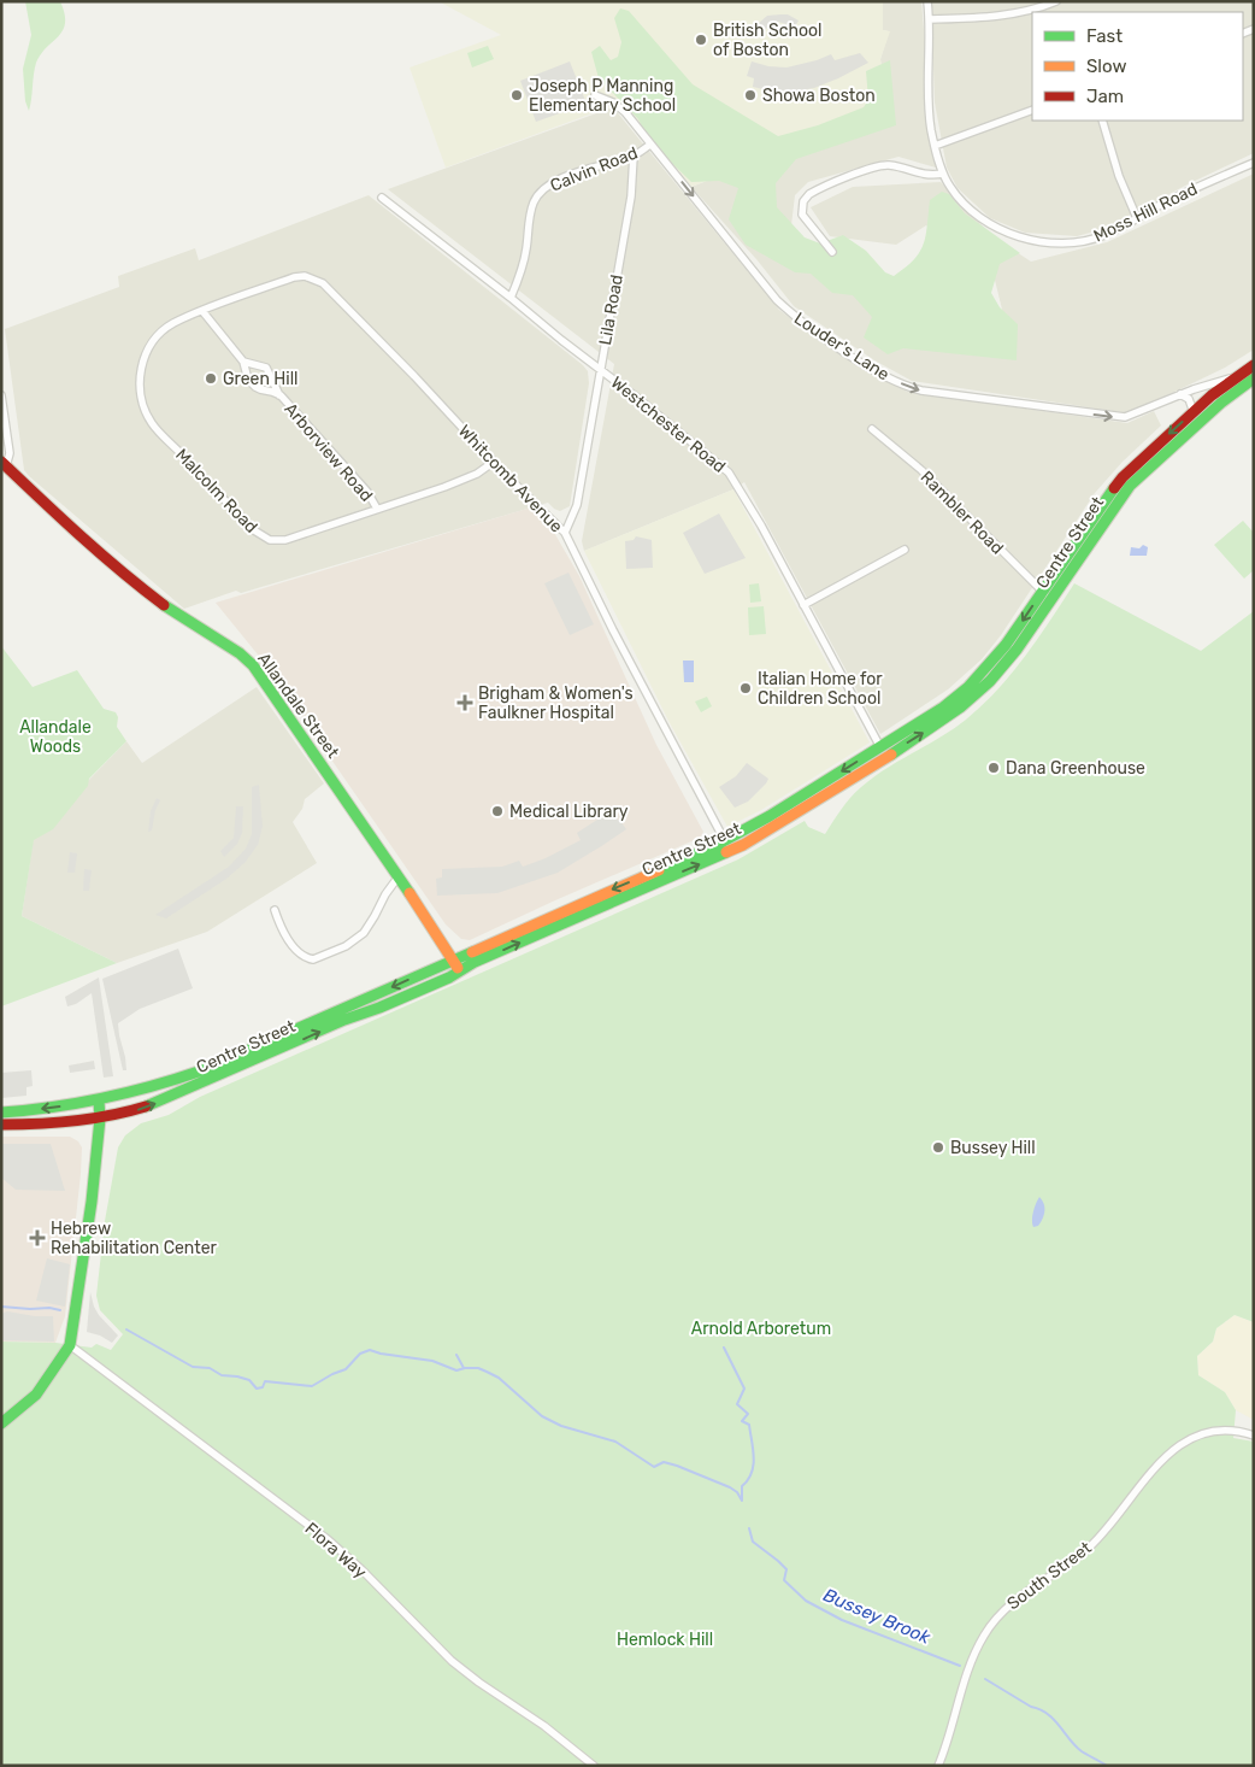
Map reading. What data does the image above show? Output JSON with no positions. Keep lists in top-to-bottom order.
{
  "streets": {
    "main road": ["Centre Street", "Allandale Street"],
    "street": [
      "Calvin Road",
      "Moss Hill Road",
      "Lila Road",
      "Louder's Lane",
      "Westchester Road",
      "Arborview Road",
      "Whitcomb Avenue",
      "Malcolm Road",
      "Rambler Road",
      "Flora Way",
      "South Street"
    ]
  },
  "crossings": [
    ["Calvin Road", "Lila Road"],
    ["Calvin Road", "Louder's Lane"],
    ["Calvin Road", "Westchester Road"],
    ["Lila Road", "Westchester Road"],
    ["Lila Road", "Whitcomb Avenue"],
    ["Louder's Lane", "Centre Street"],
    ["Westchester Road", "Centre Street"],
    ["Arborview Road", "Whitcomb Avenue"],
    ["Arborview Road", "Malcolm Road"],
    ["Whitcomb Avenue", "Malcolm Road"],
    ["Whitcomb Avenue", "Centre Street"],
    ["Rambler Road", "Centre Street"],
    ["Centre Street", "Allandale Street"]
  ],
  "one_way": ["Louder's Lane"],
  "water": ["Bussey Brook"],
  "parks": ["Allandale Woods", "Arnold Arboretum", "Hemlock Hill"],
  "places": {
    "other": [
      "British School of Boston",
      "Joseph P Manning Elementary School",
      "Showa Boston",
      "Green Hill",
      "Italian Home for Children School",
      "Dana Greenhouse",
      "Medical Library",
      "Bussey Hill"
    ],
    "health": ["Brigham & Women's Faulkner Hospital", "Hebrew Rehabilitation Center"]
  },
  "legend": ["Fast", "Slow", "Jam"]
}
